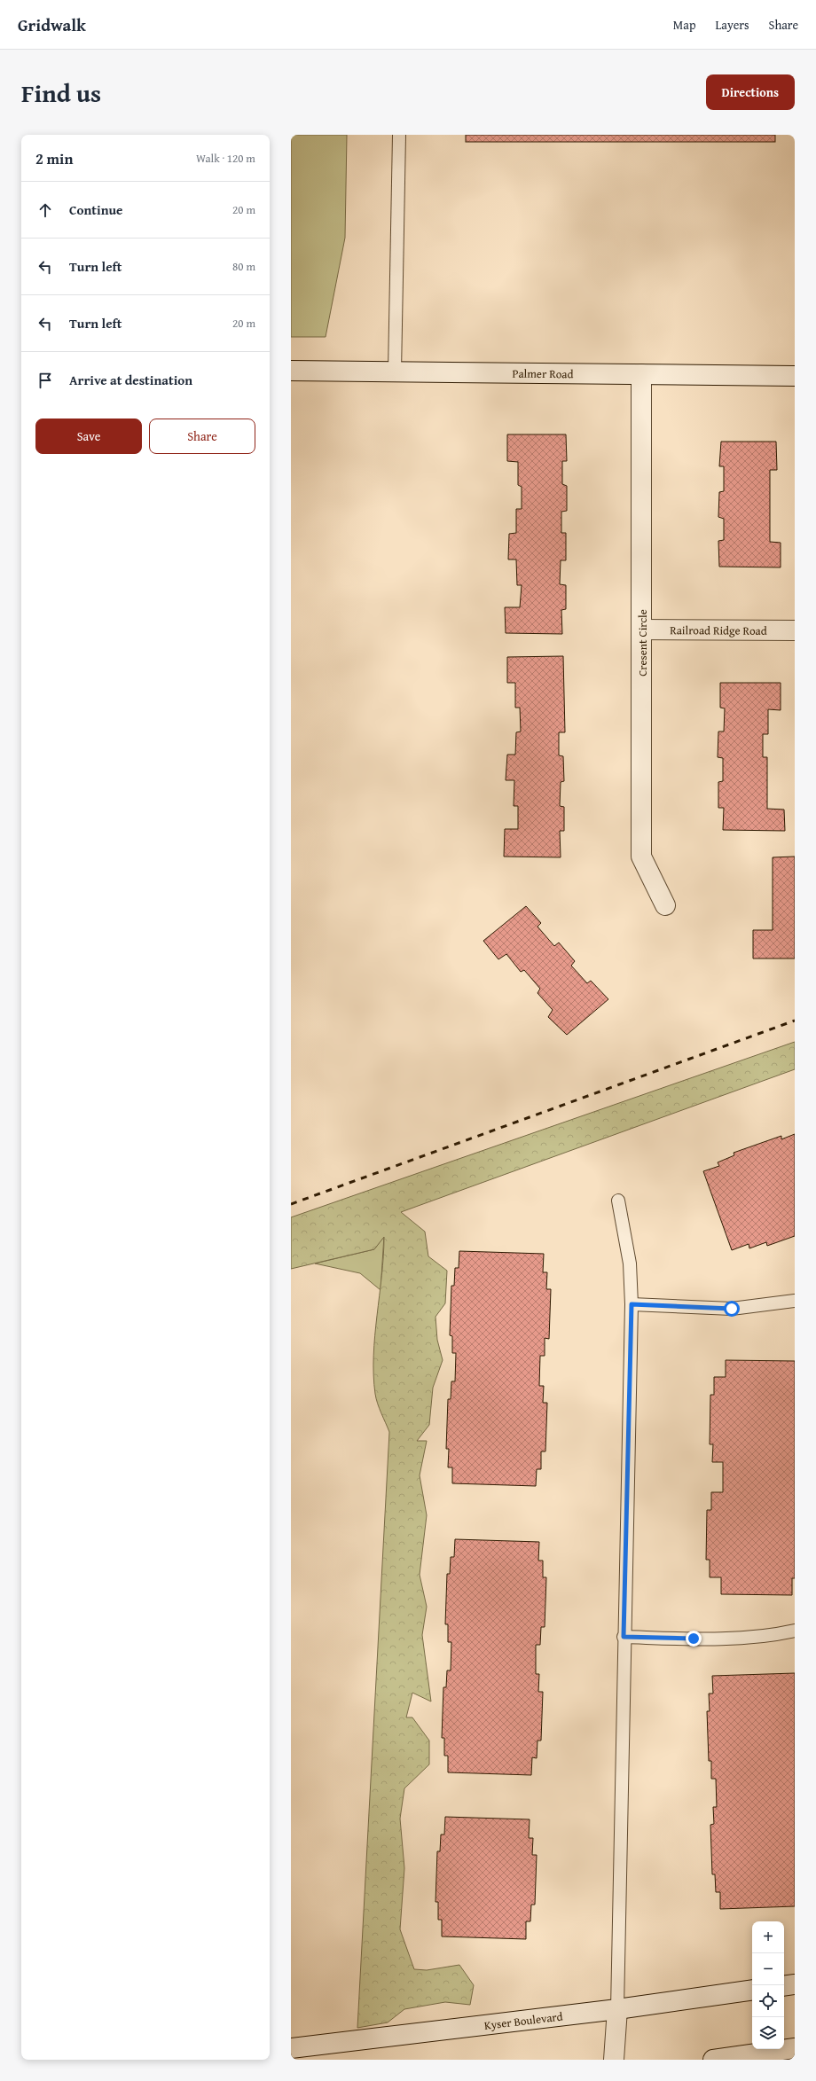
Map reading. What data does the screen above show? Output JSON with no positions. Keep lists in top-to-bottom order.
{
  "streets": {
    "street": [
      "Palmer Road",
      "Railroad Ridge Road",
      "Cresent Circle",
      "Kyser Boulevard"
    ]
  },
  "crossings": [
    ["Palmer Road", "Cresent Circle"],
    ["Railroad Ridge Road", "Cresent Circle"]
  ],
  "page": {
    "header": "Gridwalk",
    "nav": ["Map", "Layers", "Share"],
    "title": "Find us",
    "buttons": [
      "Directions",
      ["Save", "Share"]
    ],
    "heading": ["2 min", "Walk · 120 m"],
    "list": [
      ["Continue", "20 m"],
      ["Turn left", "80 m"],
      ["Turn left", "20 m"],
      "Arrive at destination"
    ],
    "map_buttons": ["+", "−"]
  }
}
